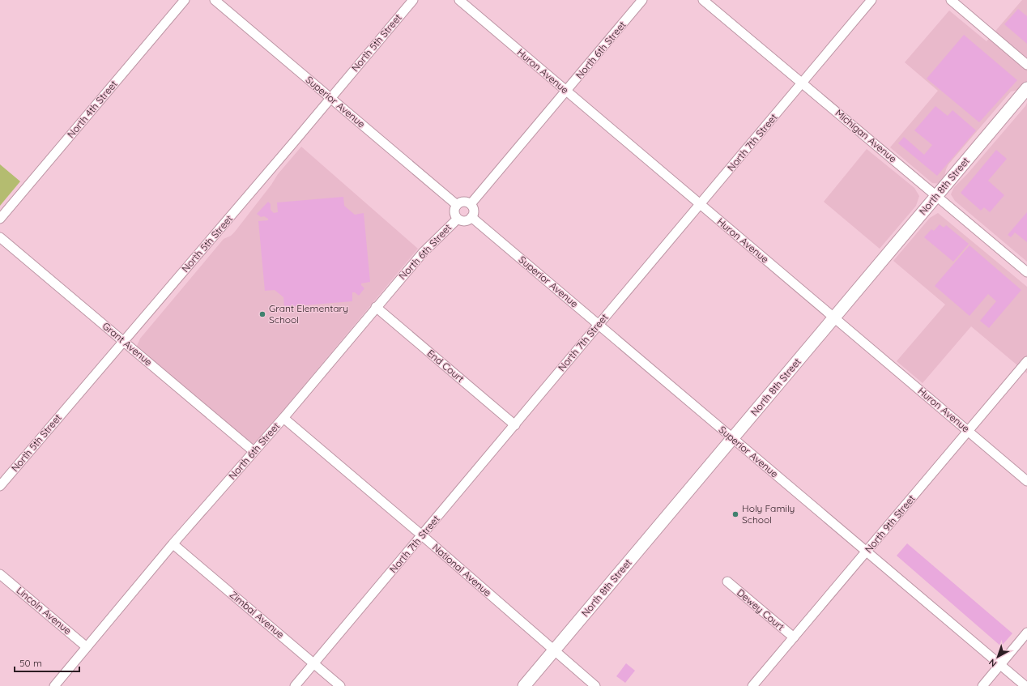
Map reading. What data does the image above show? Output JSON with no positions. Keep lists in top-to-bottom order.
{
  "streets": {
    "main road": ["North 8th Street"],
    "street": [
      "North 5th Street",
      "North 6th Street",
      "Huron Avenue",
      "Superior Avenue",
      "North 4th Street",
      "Michigan Avenue",
      "North 7th Street",
      "Grant Avenue",
      "End Court",
      "North 9th Street",
      "National Avenue",
      "Dewey Court",
      "Lincoln Avenue",
      "Zimbal Avenue"
    ]
  },
  "crossings": [
    ["North 5th Street", "Superior Avenue"],
    ["North 5th Street", "Grant Avenue"],
    ["North 6th Street", "Huron Avenue"],
    ["North 6th Street", "Superior Avenue"],
    ["North 6th Street", "Grant Avenue"],
    ["North 6th Street", "End Court"],
    ["North 6th Street", "National Avenue"],
    ["North 6th Street", "Lincoln Avenue"],
    ["North 6th Street", "Zimbal Avenue"],
    ["Huron Avenue", "North 7th Street"],
    ["Huron Avenue", "North 8th Street"],
    ["Huron Avenue", "North 9th Street"],
    ["Superior Avenue", "North 7th Street"],
    ["Superior Avenue", "North 8th Street"],
    ["Superior Avenue", "North 9th Street"],
    ["Michigan Avenue", "North 7th Street"],
    ["Michigan Avenue", "North 8th Street"],
    ["North 7th Street", "End Court"],
    ["North 7th Street", "National Avenue"],
    ["North 7th Street", "Zimbal Avenue"],
    ["North 8th Street", "National Avenue"],
    ["North 9th Street", "Dewey Court"]
  ],
  "places": ["Grant Elementary School", "Holy Family School"],
  "scale_bar": "50 m",
  "north": "bottom left"
}
